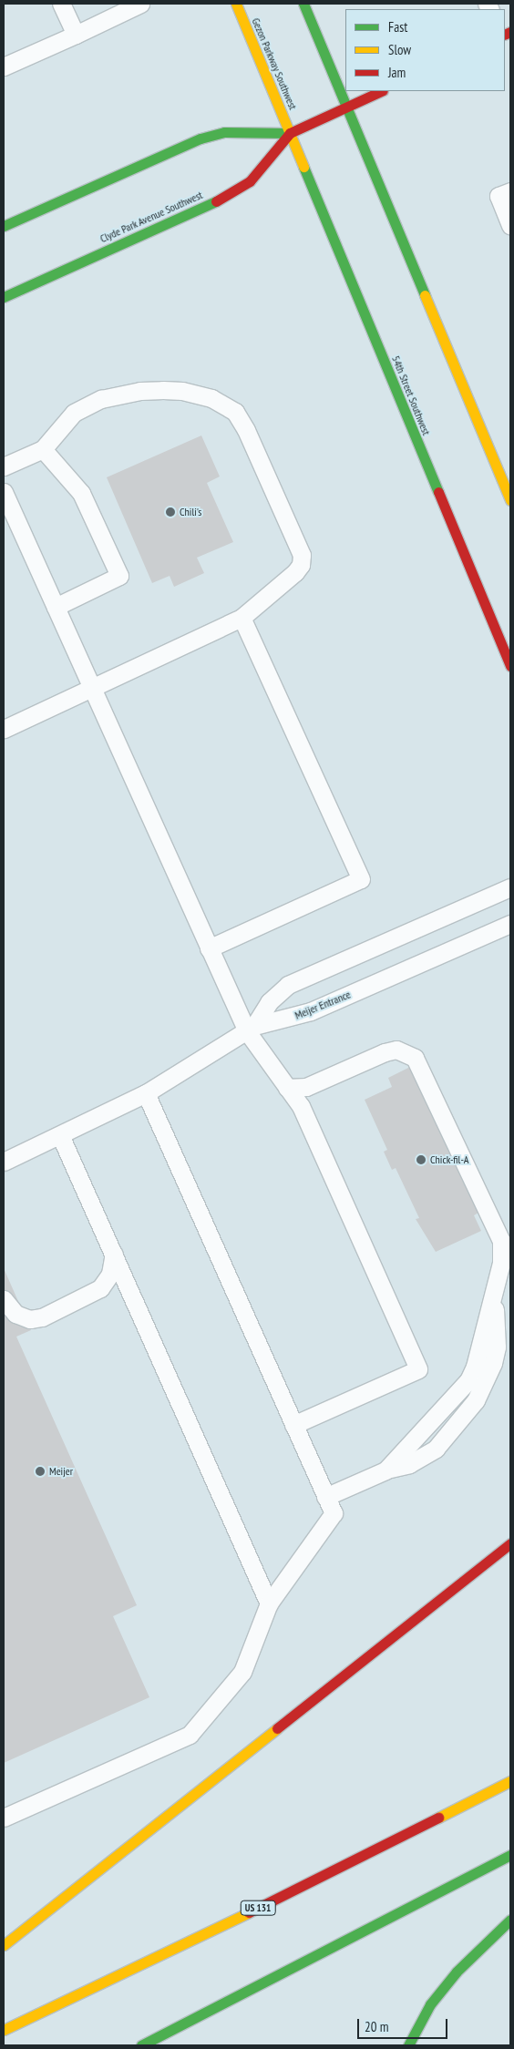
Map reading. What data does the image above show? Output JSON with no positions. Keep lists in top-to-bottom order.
{
  "streets": {
    "main road": [
      "Gezon Parkway Southwest",
      "Clyde Park Avenue Southwest",
      "54th Street Southwest",
      "US 131"
    ],
    "lane": ["Meijer Entrance"]
  },
  "crossings": [
    ["Gezon Parkway Southwest", "Clyde Park Avenue Southwest"],
    ["Gezon Parkway Southwest", "54th Street Southwest"],
    ["Clyde Park Avenue Southwest", "54th Street Southwest"]
  ],
  "places": ["Chili's", "Chick-fil-A", "Meijer"],
  "legend": ["Fast", "Slow", "Jam"],
  "scale_bar": "20 m"
}
